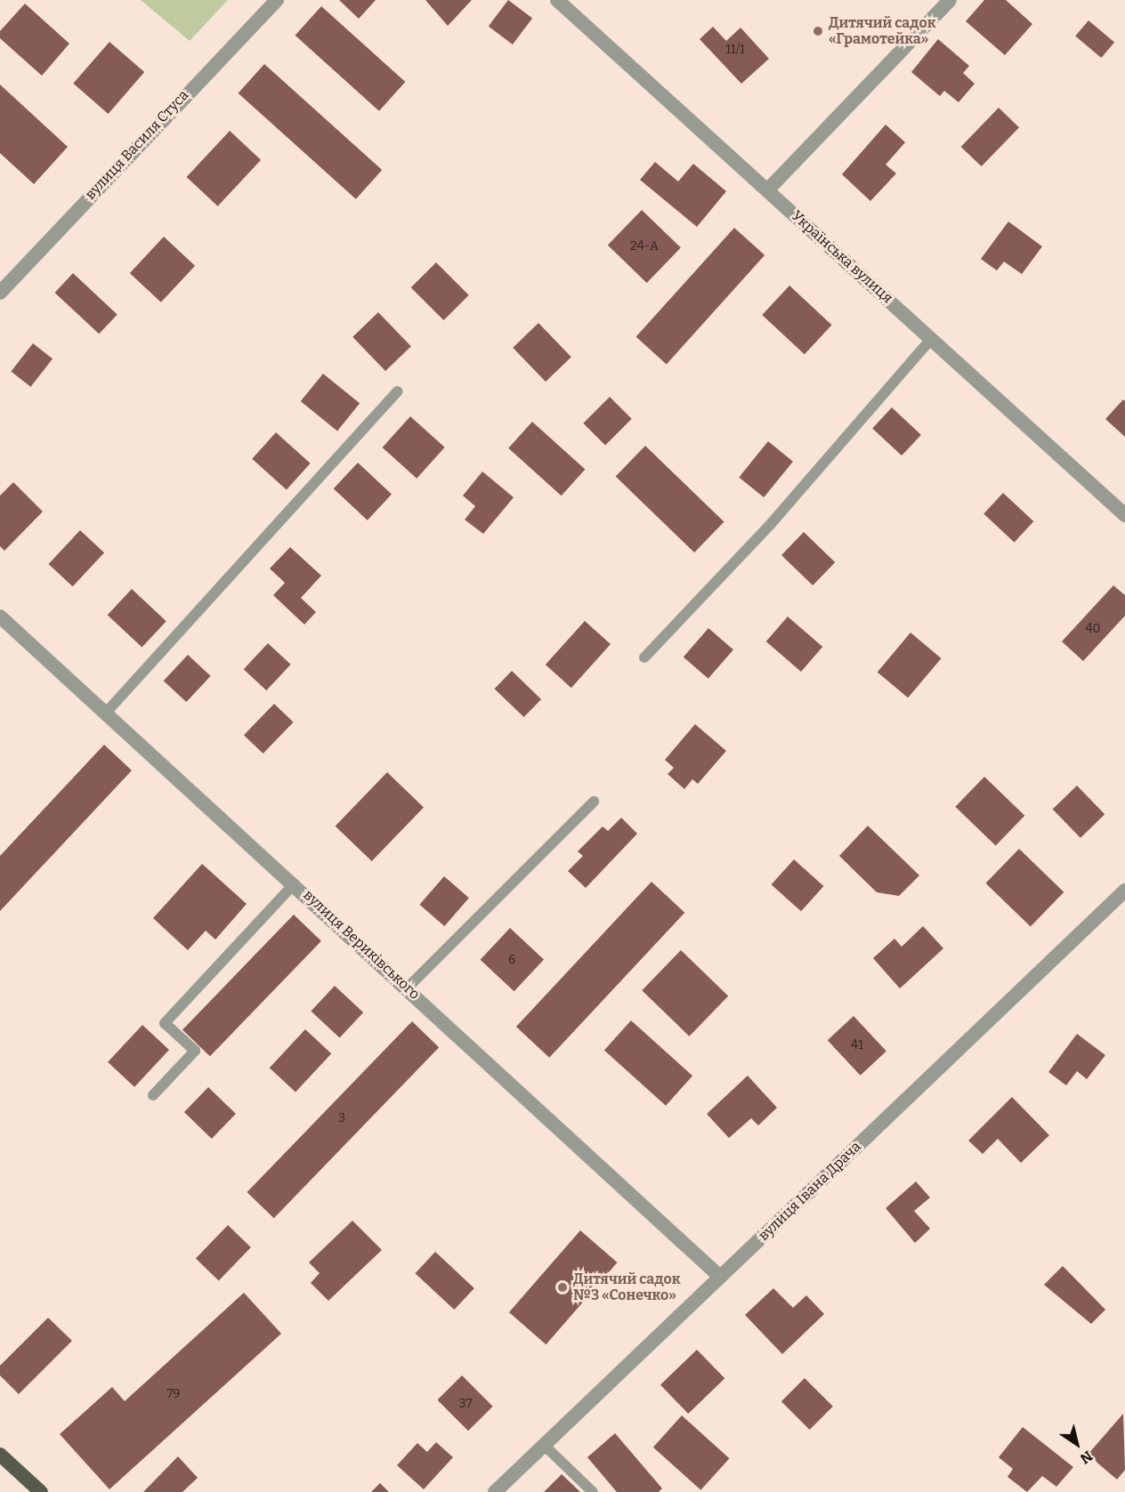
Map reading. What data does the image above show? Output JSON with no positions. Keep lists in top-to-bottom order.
{
  "streets": {
    "street": [
      "вулиця Василя Стуса",
      "Українська вулиця",
      "вулиця Вериківського",
      "вулиця Івана Драча"
    ]
  },
  "crossings": [
    ["вулиця Вериківського", "вулиця Івана Драча"]
  ],
  "places": ["Дитячий садок «Грамотейка»", "Дитячий садок №3 «Сонечко»"],
  "house_numbers": [
    "11/1",
    "24-А",
    "40",
    "6",
    "41",
    "3",
    "79",
    "37"
  ],
  "north": "bottom right"
}
